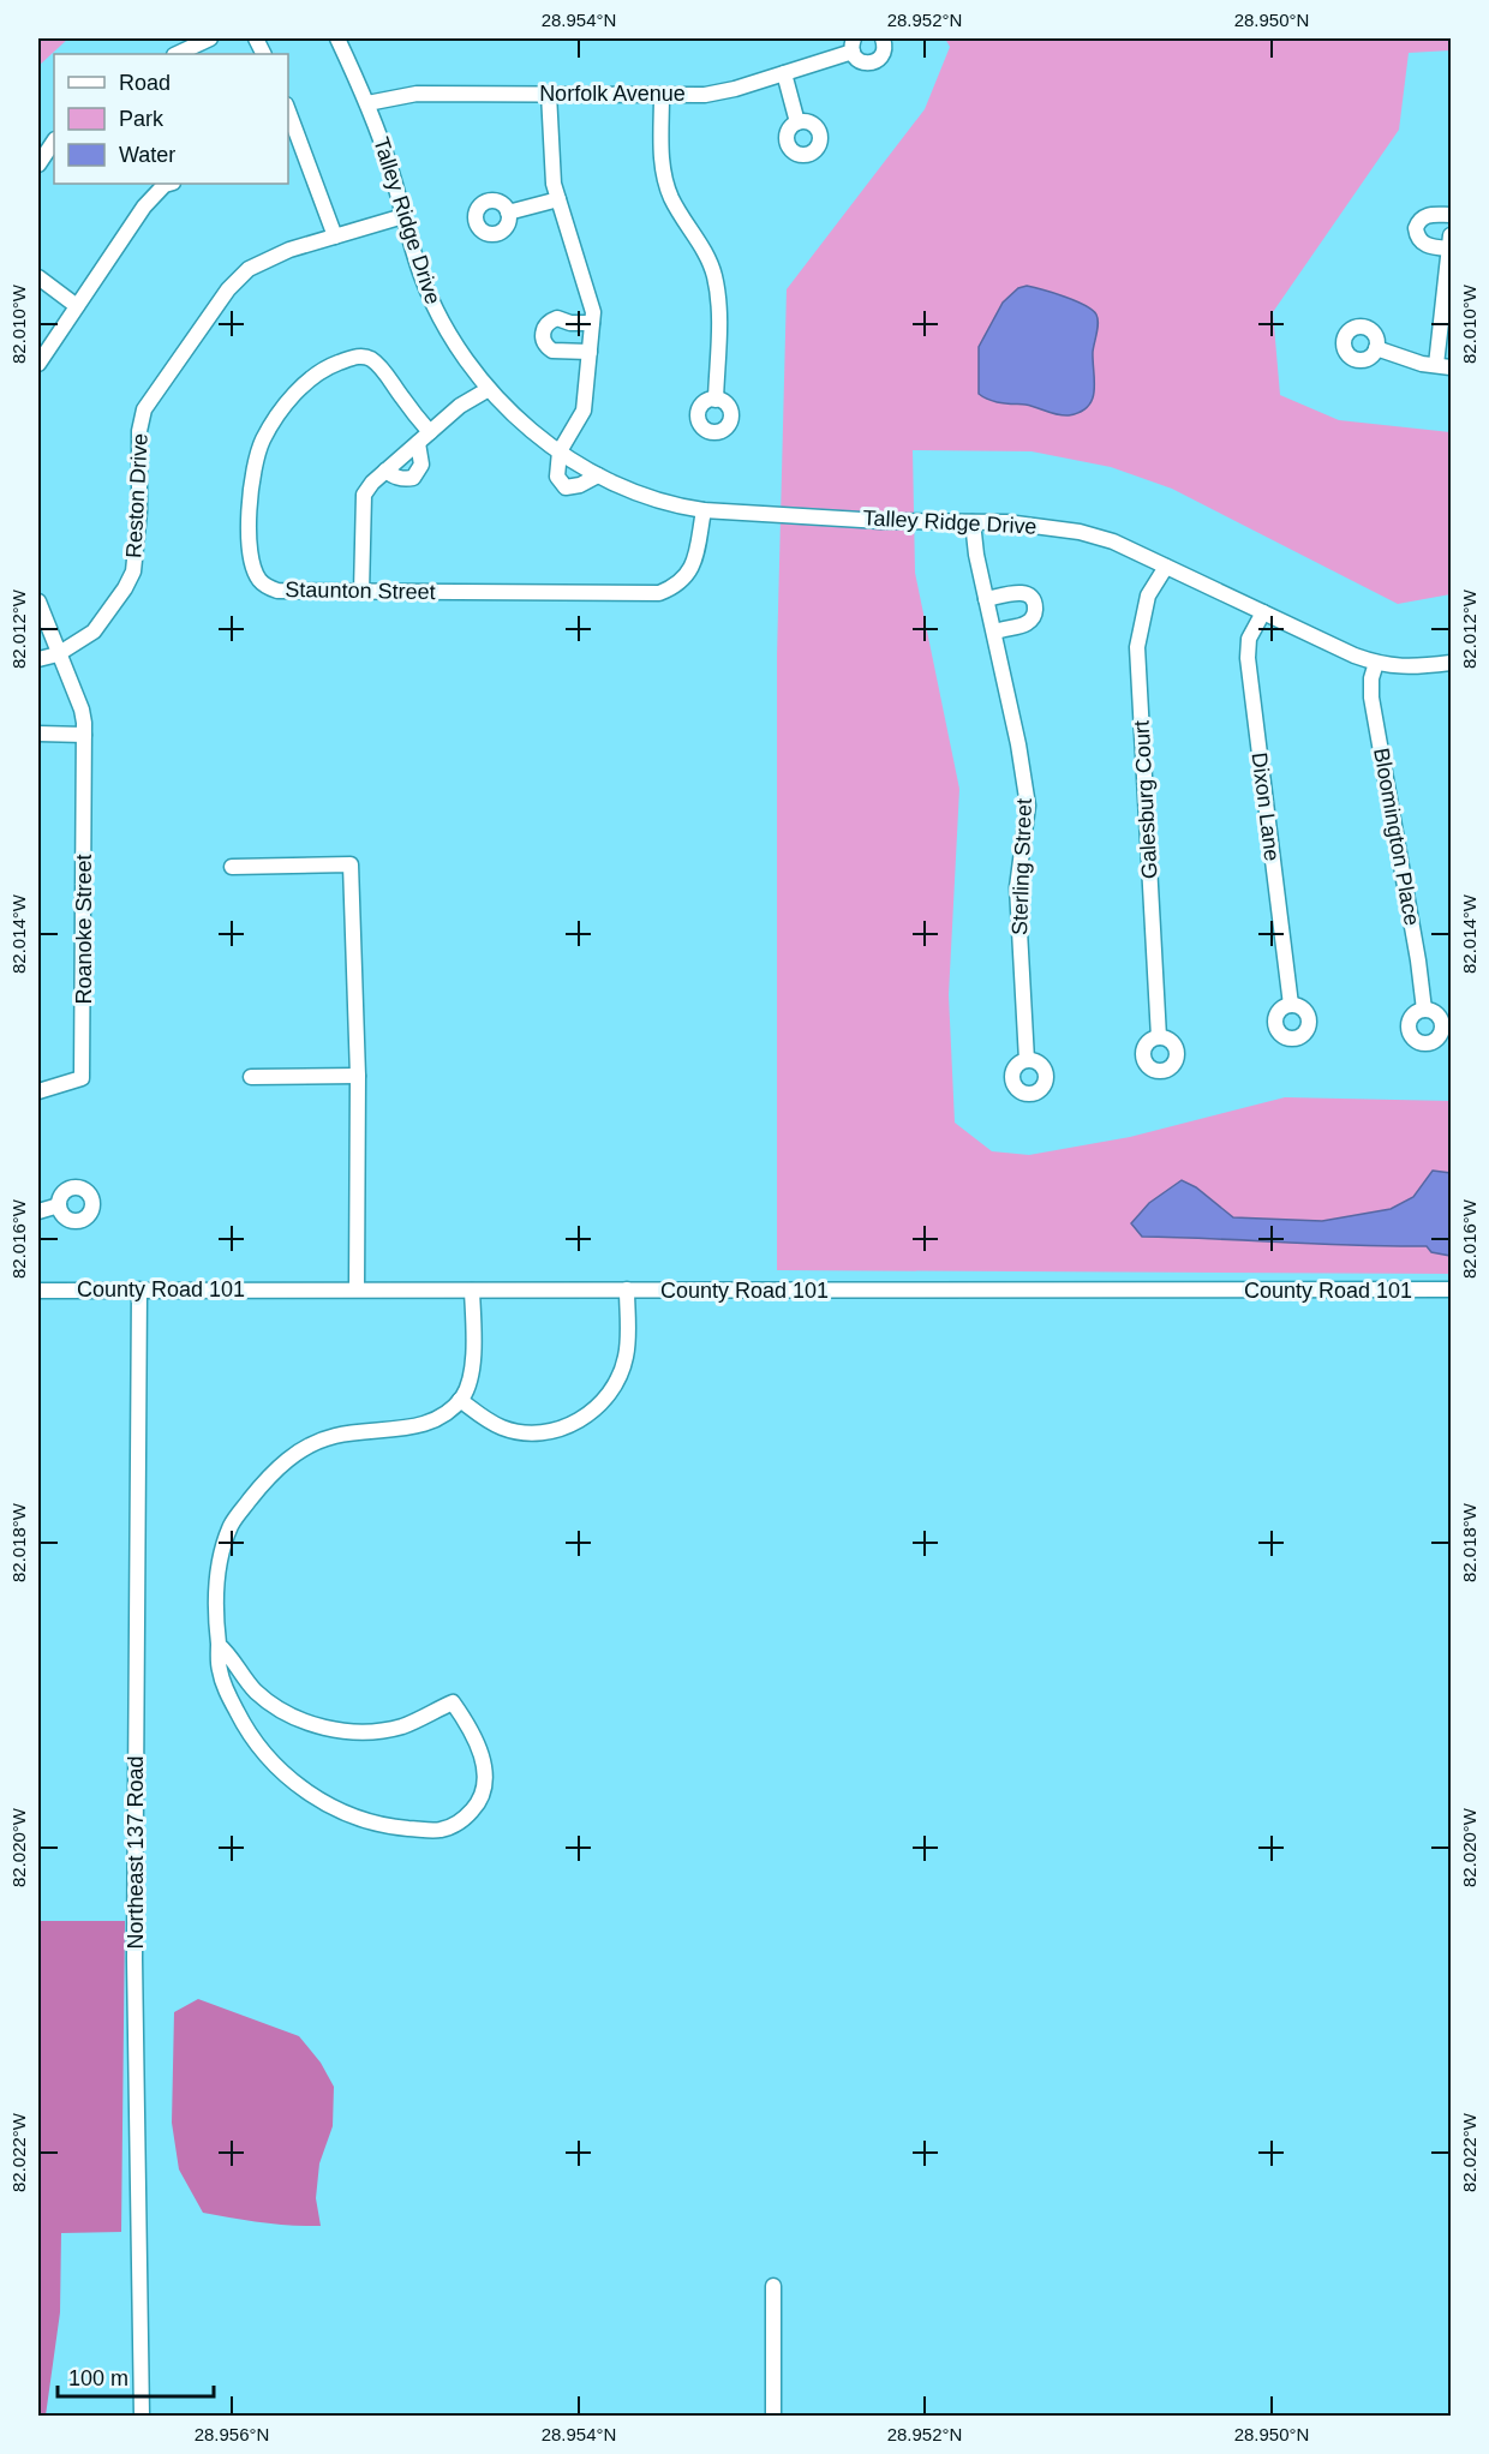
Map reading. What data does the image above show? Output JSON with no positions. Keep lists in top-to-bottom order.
{
  "streets": {
    "street": [
      "Norfolk Avenue",
      "Talley Ridge Drive",
      "Reston Drive",
      "Staunton Street",
      "Galesburg Court",
      "Dixon Lane",
      "Bloomington Place",
      "Sterling Street",
      "Roanoke Street",
      "County Road 101",
      "Northeast 137 Road"
    ]
  },
  "crossings": [
    ["Norfolk Avenue", "Talley Ridge Drive"],
    ["Talley Ridge Drive", "Reston Drive"],
    ["Talley Ridge Drive", "Staunton Street"],
    ["Talley Ridge Drive", "Galesburg Court"],
    ["Talley Ridge Drive", "Dixon Lane"],
    ["Talley Ridge Drive", "Bloomington Place"],
    ["Talley Ridge Drive", "Sterling Street"],
    ["Reston Drive", "Roanoke Street"],
    ["County Road 101", "Northeast 137 Road"]
  ],
  "legend": ["Road", "Park", "Water"],
  "scale_bar": "100 m",
  "coordinates": [
    "28.954°N",
    "28.952°N",
    "28.950°N",
    "82.010°W",
    "82.012°W",
    "82.014°W",
    "82.016°W",
    "82.018°W",
    "82.020°W",
    "82.022°W",
    "28.956°N"
  ]
}
